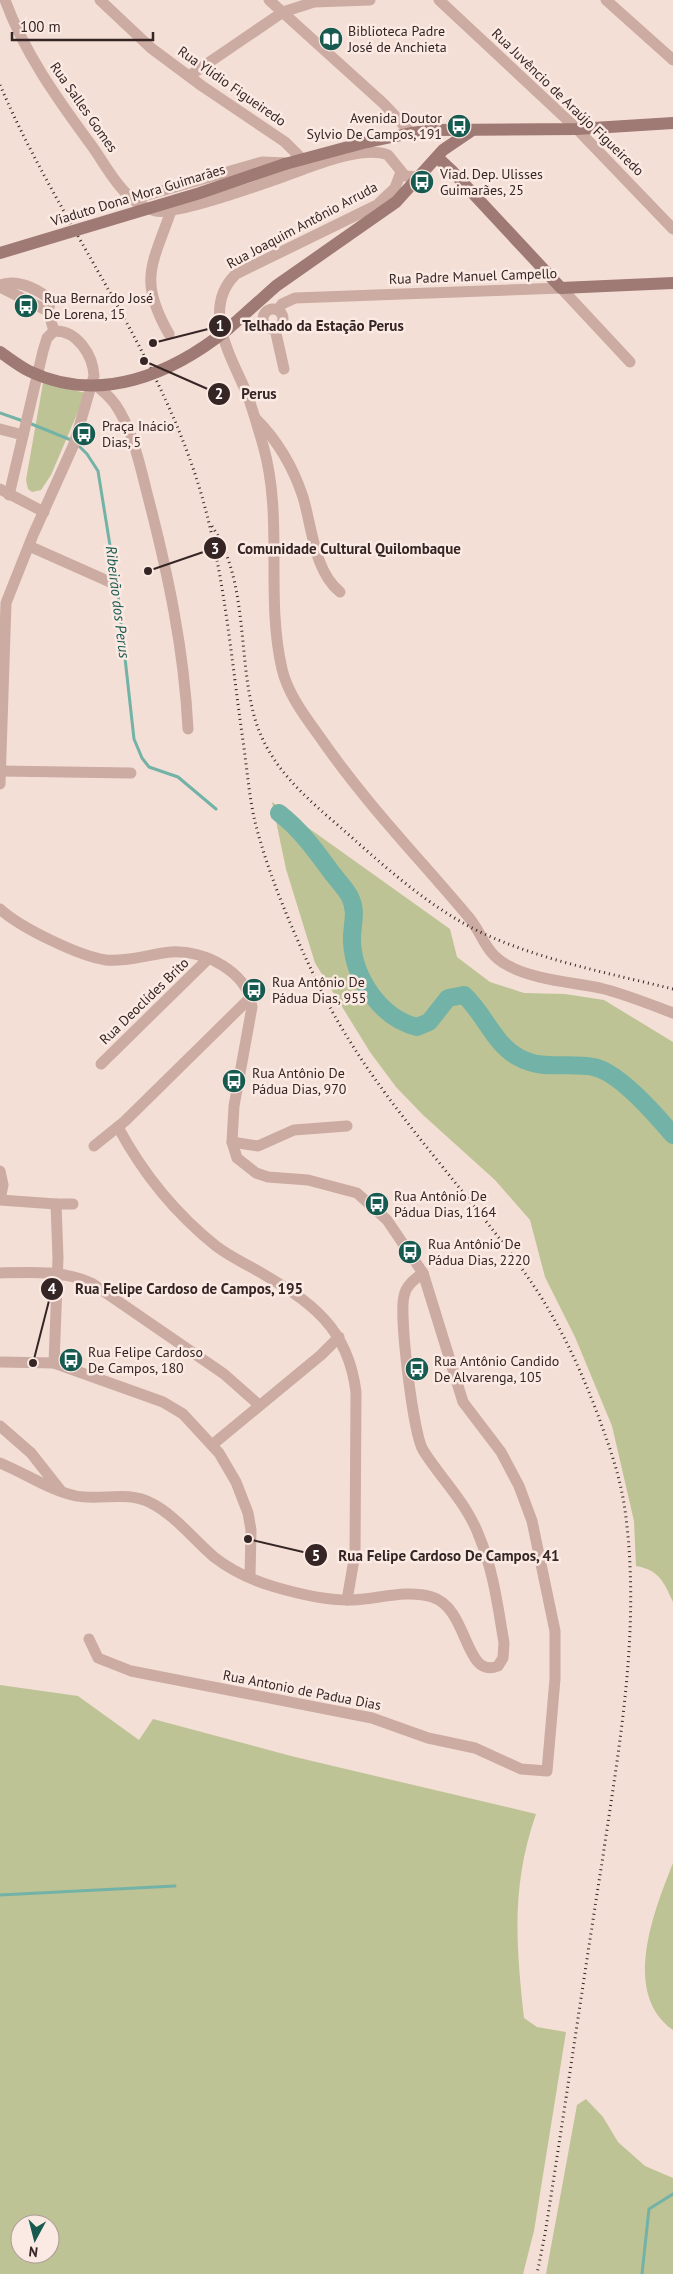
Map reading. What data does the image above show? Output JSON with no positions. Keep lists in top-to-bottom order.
{
  "streets": {
    "main road": ["Viaduto Dona Mora Guimarães", "Rua Padre Manuel Campello"],
    "street": [
      "Rua Ylídio Figueiredo",
      "Rua Juvêncio de Araújo Figueiredo",
      "Rua Salles Gomes",
      "Rua Joaquim Antônio Arruda",
      "Rua Deoclídes Brito",
      "Rua Antonio de Padua Dias"
    ]
  },
  "crossings": [
    ["Rua Ylídio Figueiredo", "Viaduto Dona Mora Guimarães"],
    ["Rua Juvêncio de Araújo Figueiredo", "Viaduto Dona Mora Guimarães"]
  ],
  "water": ["Ribeirão dos Perus"],
  "places": {
    "library": ["Biblioteca Padre José de Anchieta"],
    "bus stop": [
      "Avenida Doutor Sylvio De Campos, 191",
      "Viad. Dep. Ulisses Guimarães, 25",
      "Rua Bernardo José De Lorena, 15",
      "Praça Inácio Dias, 5",
      "Rua Antônio De Pádua Dias, 955",
      "Rua Antônio De Pádua Dias, 970",
      "Rua Antônio De Pádua Dias, 1164",
      "Rua Antônio De Pádua Dias, 2220",
      "Rua Felipe Cardoso De Campos, 180",
      "Rua Antônio Candido De Alvarenga, 105"
    ],
    "other": [
      "Telhado da Estação Perus",
      "Perus",
      "Comunidade Cultural Quilombaque",
      "Rua Felipe Cardoso de Campos, 195",
      "Rua Felipe Cardoso De Campos, 41"
    ]
  },
  "scale_bar": "100 m",
  "north": "bottom"
}
